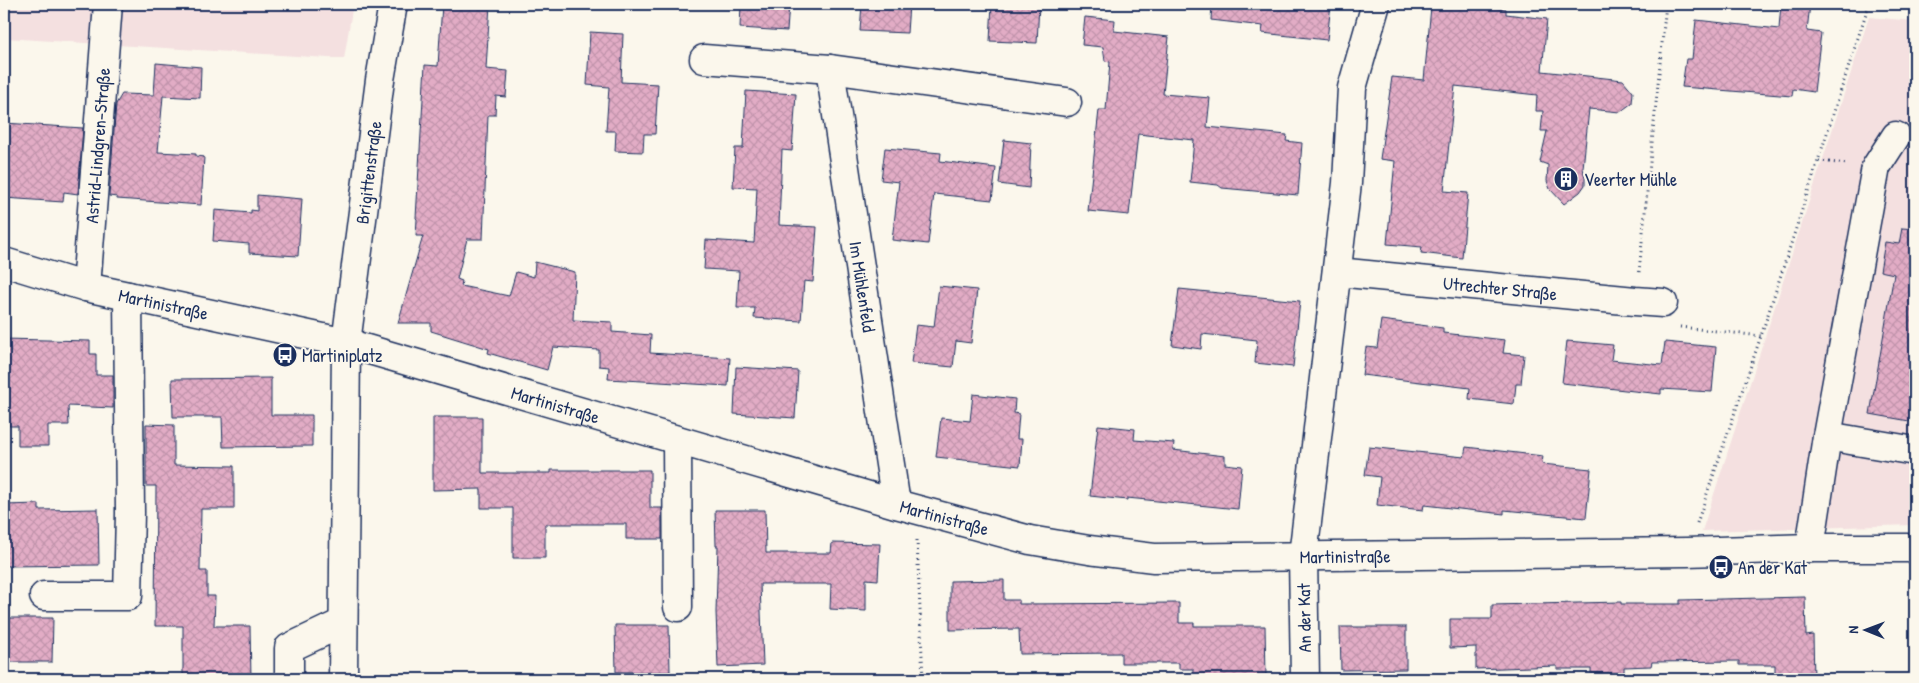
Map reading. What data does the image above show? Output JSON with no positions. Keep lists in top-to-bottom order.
{
  "streets": {
    "street": [
      "Astrid-Lindgren-Straße",
      "Brigittenstraße",
      "Im Mühlenfeld",
      "Utrechter Straße",
      "Martinistraße",
      "An der Kat"
    ]
  },
  "crossings": [
    ["Astrid-Lindgren-Straße", "Martinistraße"],
    ["Brigittenstraße", "Martinistraße"],
    ["Im Mühlenfeld", "Martinistraße"],
    ["Martinistraße", "An der Kat"]
  ],
  "places": {
    "building": ["Veerter Mühle"],
    "bus stop": ["Martiniplatz", "An der Kat"]
  },
  "north": "left"
}
